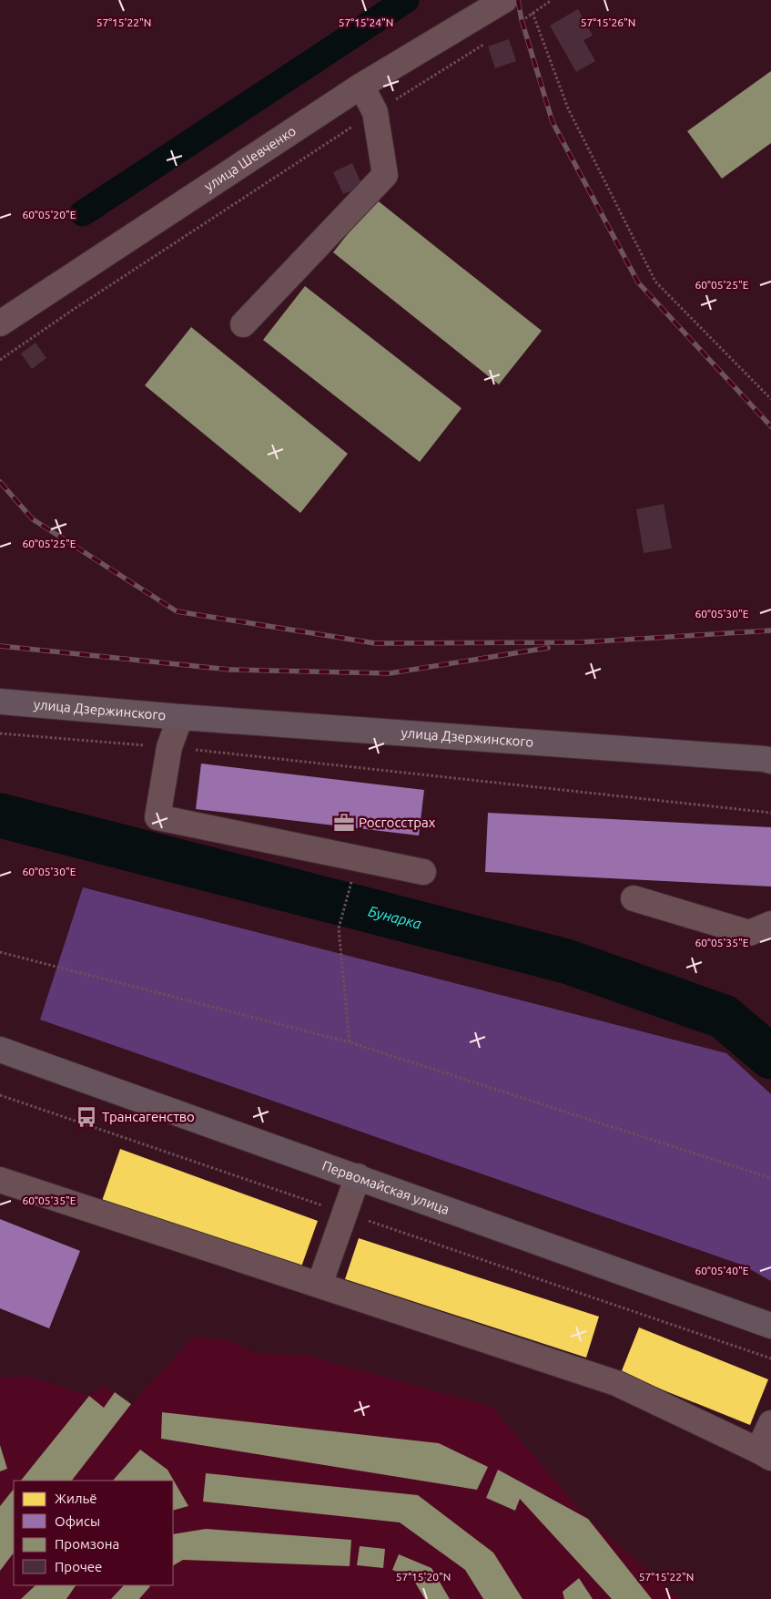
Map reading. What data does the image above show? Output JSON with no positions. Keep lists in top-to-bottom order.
{
  "streets": {
    "main road": ["улица Дзержинского", "Первомайская улица"],
    "street": ["улица Шевченко"]
  },
  "water": ["Бунарка"],
  "places": {
    "office": ["Росгосстрах"],
    "bus stop": ["Трансагенство"]
  },
  "legend": [
    "Жильё",
    "Офисы",
    "Промзона",
    "Прочее"
  ],
  "coordinates": [
    "57°15'22\"N",
    "57°15'24\"N",
    "57°15'26\"N",
    "60°05'20\"E",
    "60°05'25\"E",
    "60°05'30\"E",
    "60°05'35\"E",
    "60°05'40\"E",
    "57°15'20\"N"
  ]
}
